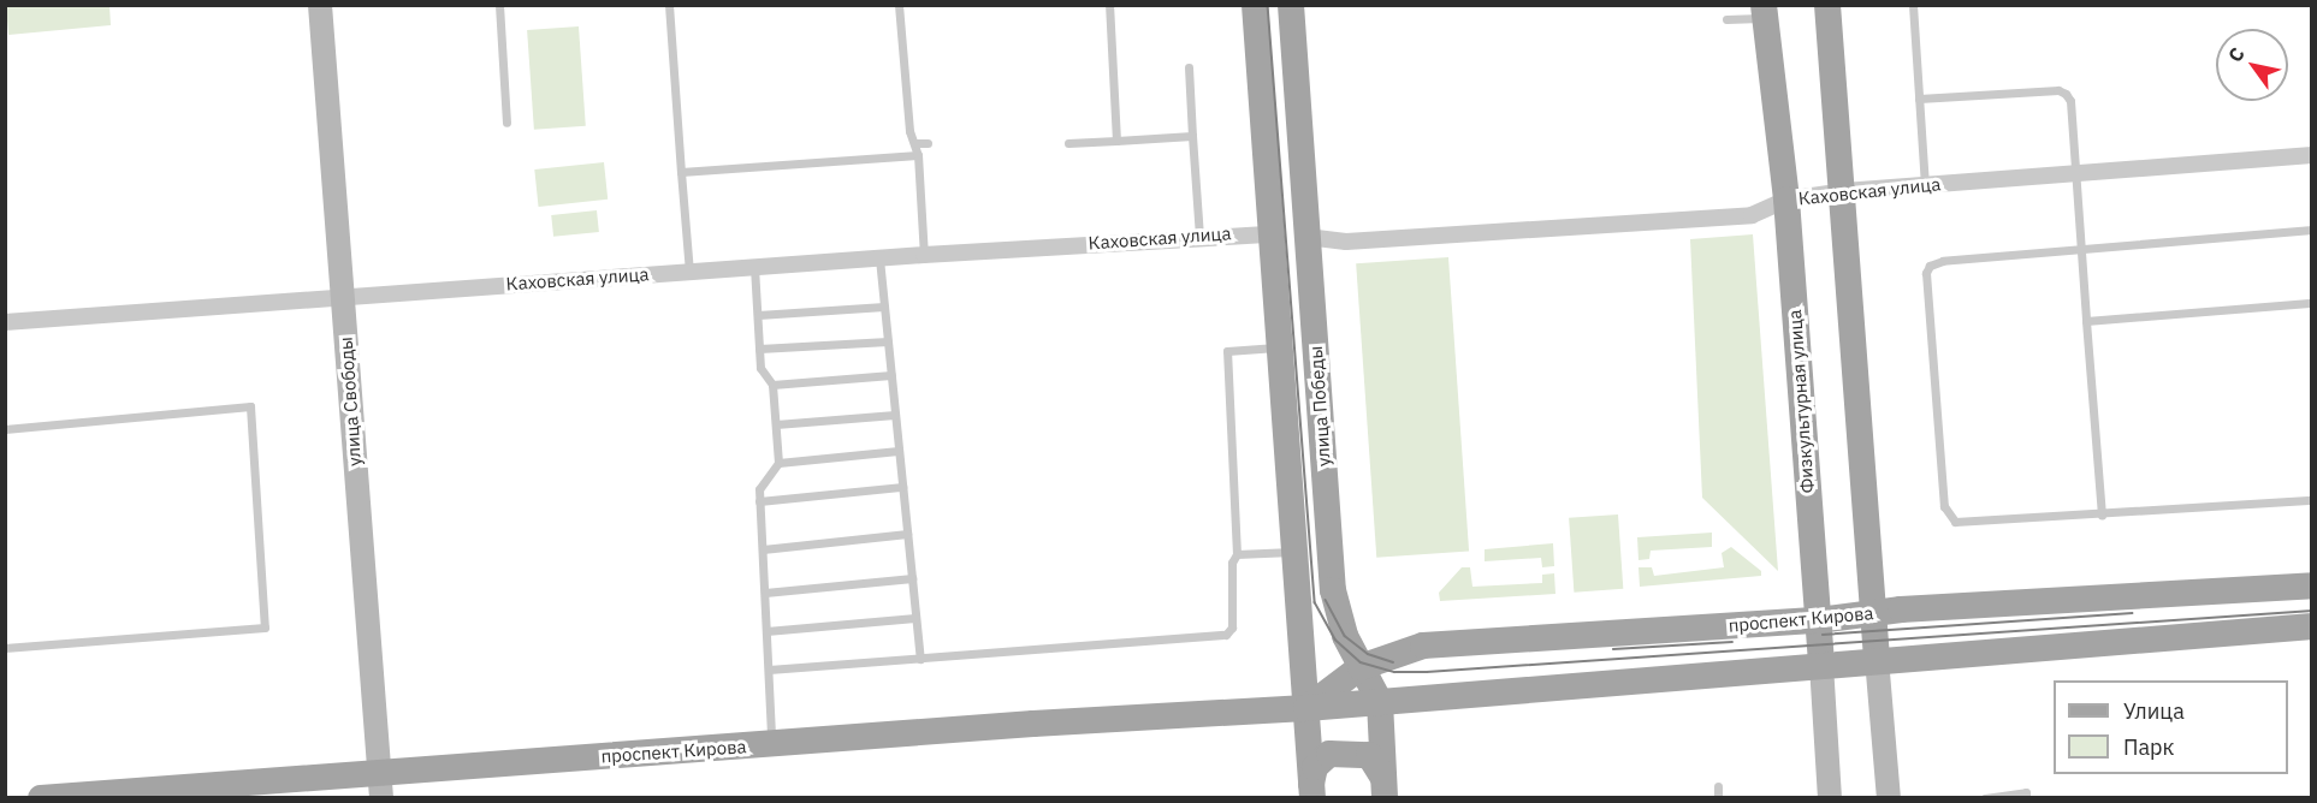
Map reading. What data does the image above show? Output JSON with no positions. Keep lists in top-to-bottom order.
{
  "streets": {
    "main road": [
      "Каховская улица",
      "Физкультурная улица",
      "улица Победы",
      "проспект Кирова"
    ],
    "street": ["улица Свободы"]
  },
  "crossings": [
    ["Каховская улица", "улица Свободы"],
    ["Каховская улица", "Физкультурная улица"],
    ["Каховская улица", "улица Победы"],
    ["улица Свободы", "проспект Кирова"],
    ["Физкультурная улица", "проспект Кирова"],
    ["улица Победы", "проспект Кирова"]
  ],
  "legend": ["Улица", "Парк"],
  "north": "top left"
}
